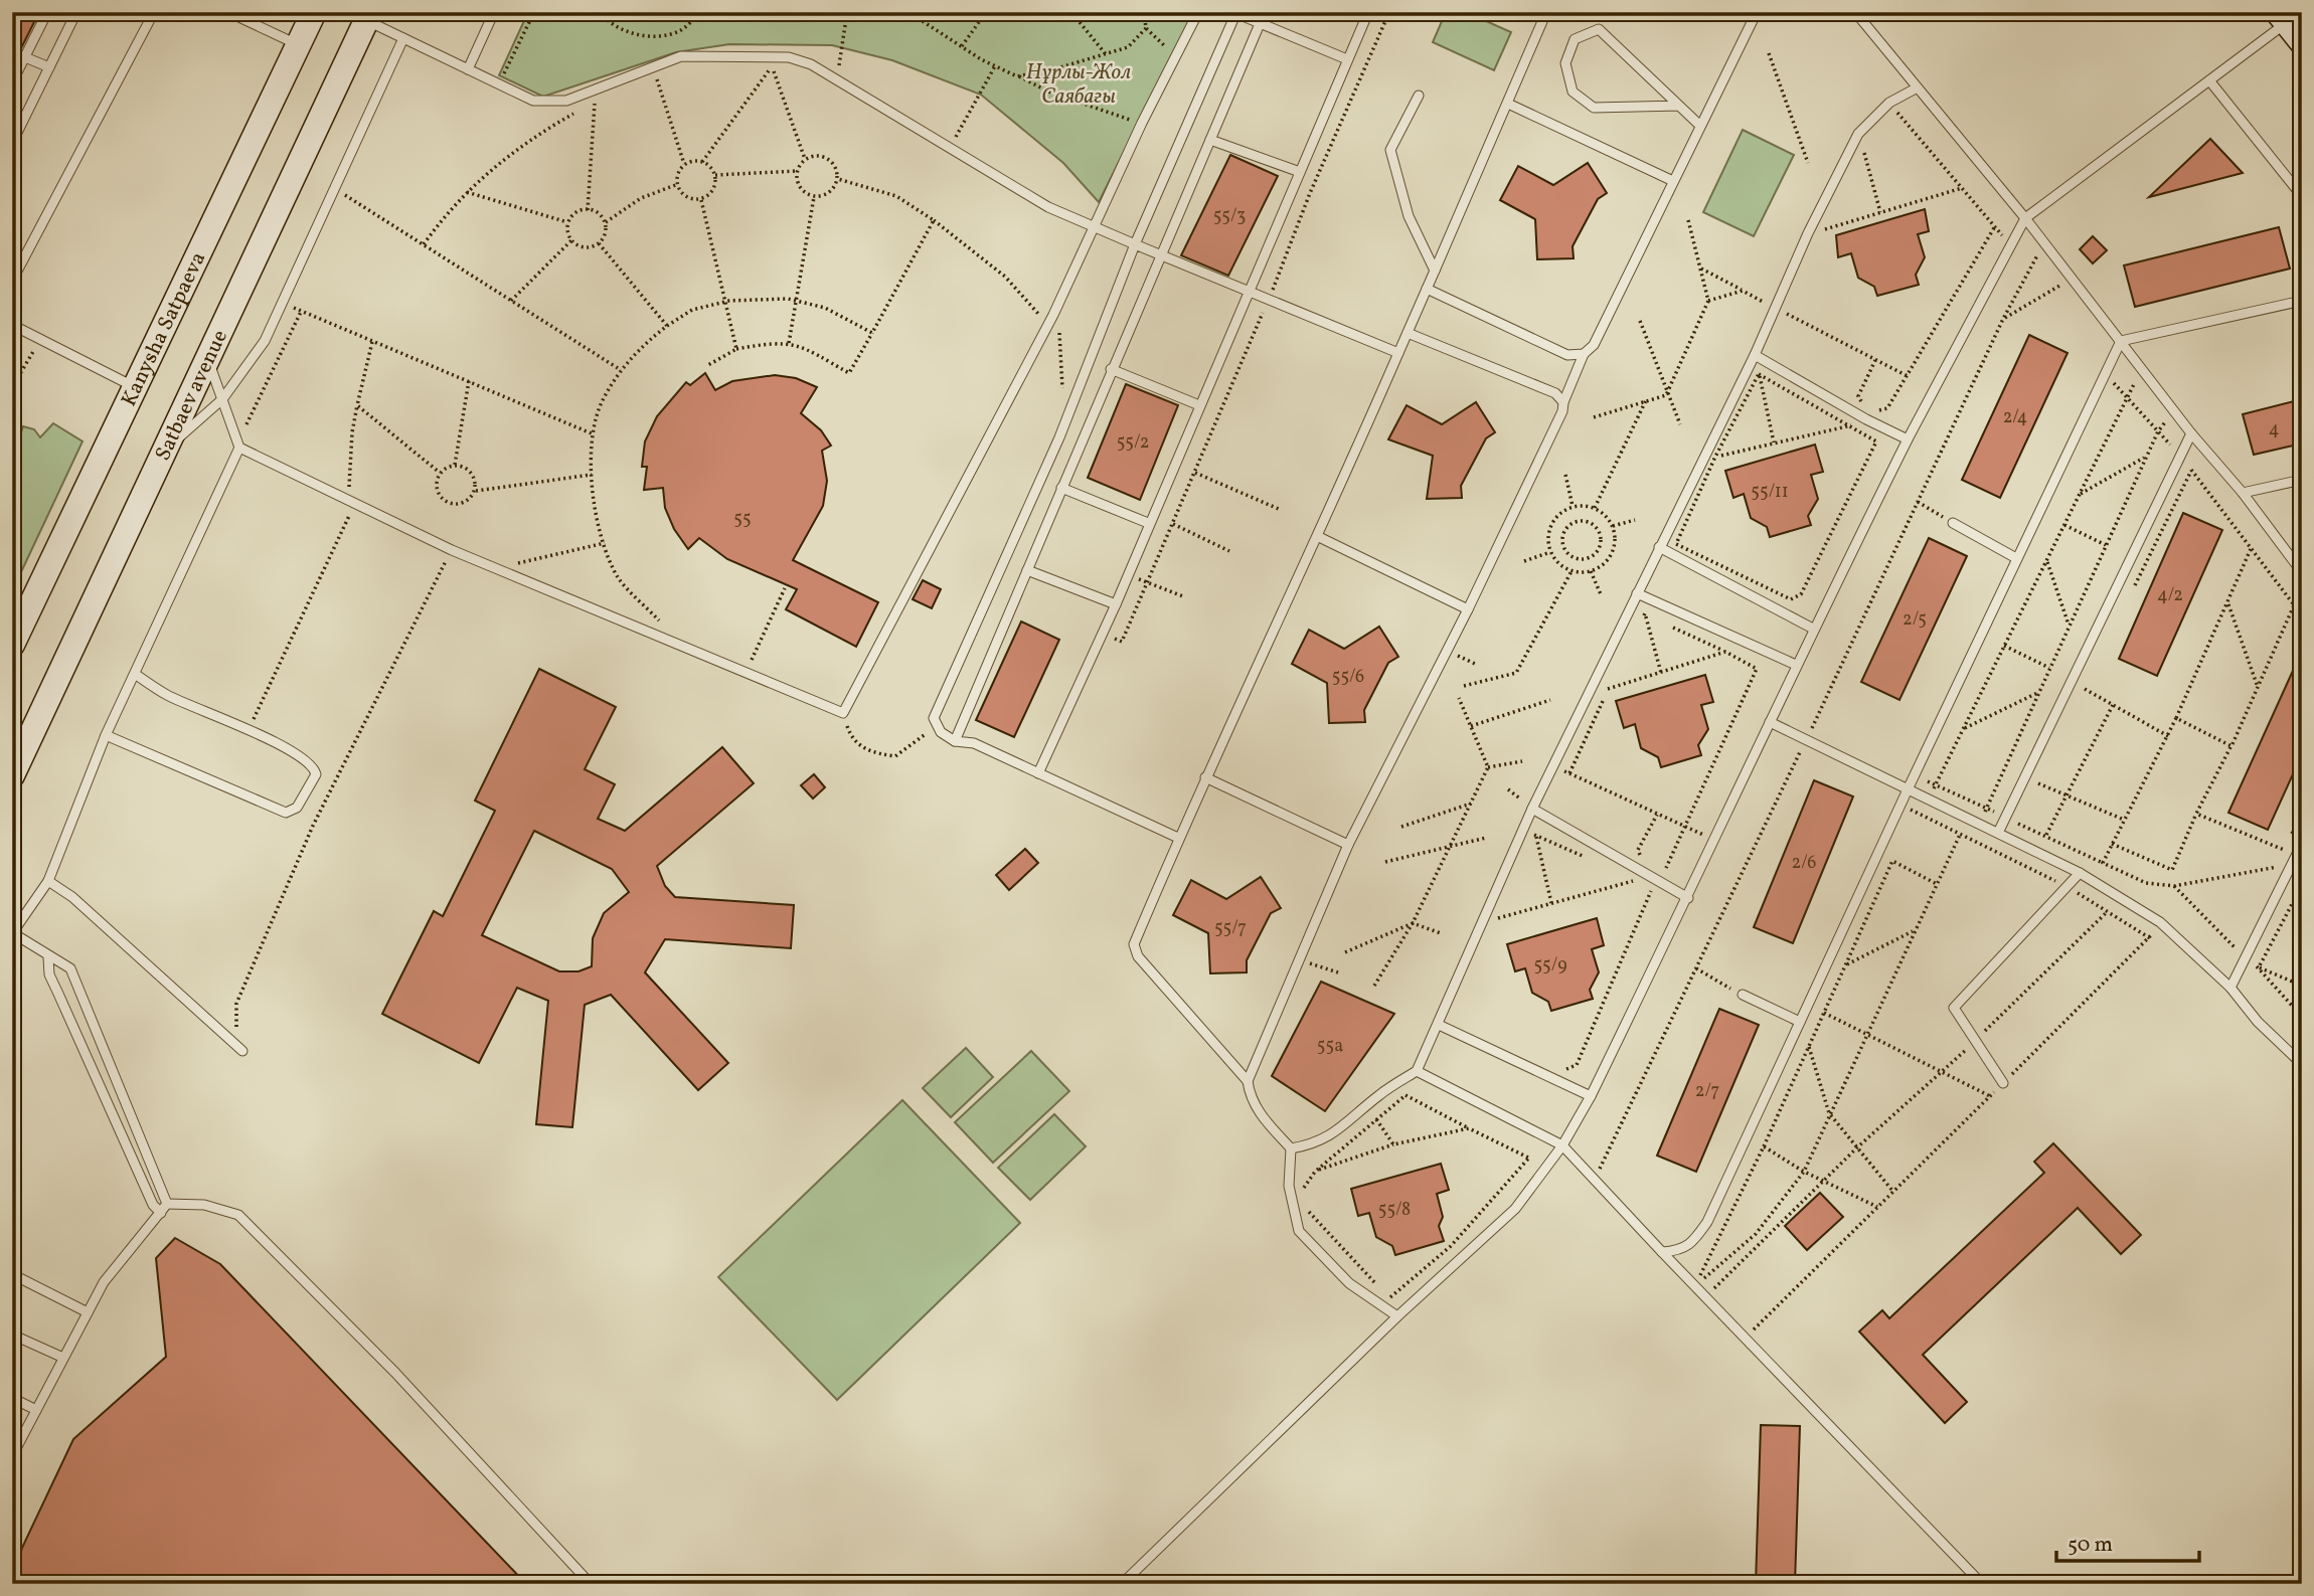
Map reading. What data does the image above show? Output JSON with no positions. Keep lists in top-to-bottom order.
{
  "streets": {
    "main road": ["Kanysha Satpaeva", "Satbaev avenue"]
  },
  "parks": ["Нұрлы-Жол Саябағы"],
  "house_numbers": [
    "55/3",
    "2/4",
    "4",
    "55/2",
    "55/11",
    "55",
    "4/2",
    "2/5",
    "55/6",
    "2/6",
    "55/7",
    "55/9",
    "55а",
    "2/7",
    "55/8"
  ],
  "scale_bar": "50 m"
}
